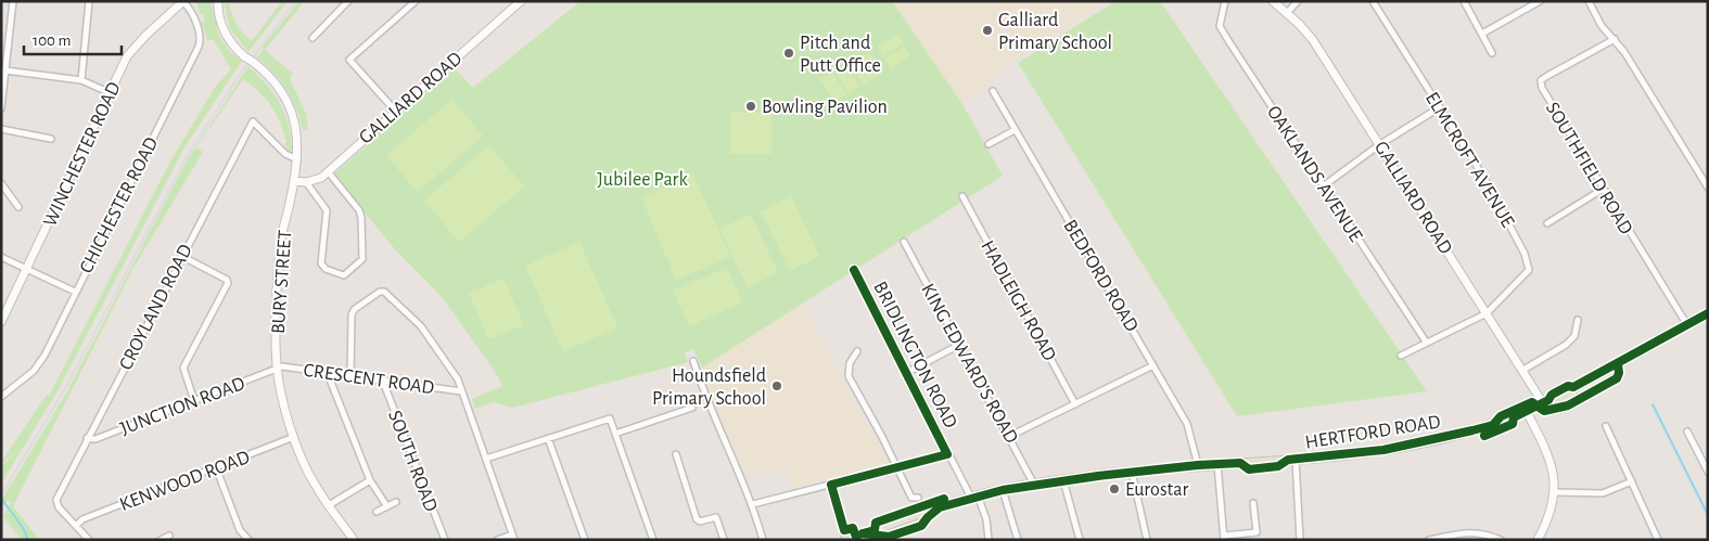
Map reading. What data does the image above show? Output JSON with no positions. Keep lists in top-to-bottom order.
{
  "streets": {
    "main road": ["HERTFORD ROAD"],
    "street": [
      "GALLIARD ROAD",
      "WINCHESTER ROAD",
      "ELMCROFT AVENUE",
      "SOUTHFIELD ROAD",
      "OAKLANDS AVENUE",
      "CHICHESTER ROAD",
      "BEDFORD ROAD",
      "BURY STREET",
      "HADLEIGH ROAD",
      "CROYLAND ROAD",
      "BRIDLINGTON ROAD",
      "KING EDWARD'S ROAD",
      "CRESCENT ROAD",
      "JUNCTION ROAD",
      "SOUTH ROAD",
      "KENWOOD ROAD"
    ]
  },
  "crossings": [
    ["GALLIARD ROAD", "ELMCROFT AVENUE"],
    ["GALLIARD ROAD", "HERTFORD ROAD"],
    ["WINCHESTER ROAD", "CHICHESTER ROAD"],
    ["ELMCROFT AVENUE", "OAKLANDS AVENUE"],
    ["SOUTHFIELD ROAD", "HERTFORD ROAD"],
    ["BEDFORD ROAD", "HERTFORD ROAD"],
    ["BURY STREET", "CROYLAND ROAD"],
    ["BURY STREET", "CRESCENT ROAD"],
    ["BURY STREET", "JUNCTION ROAD"],
    ["BURY STREET", "KENWOOD ROAD"],
    ["CROYLAND ROAD", "JUNCTION ROAD"],
    ["CROYLAND ROAD", "KENWOOD ROAD"],
    ["BRIDLINGTON ROAD", "HERTFORD ROAD"],
    ["KING EDWARD'S ROAD", "HERTFORD ROAD"],
    ["CRESCENT ROAD", "JUNCTION ROAD"],
    ["CRESCENT ROAD", "SOUTH ROAD"]
  ],
  "parks": ["Jubilee Park"],
  "places": [
    "Galliard Primary School",
    "Pitch and Putt Office",
    "Bowling Pavilion",
    "Houndsfield Primary School",
    "Eurostar"
  ],
  "scale_bar": "100 m"
}
